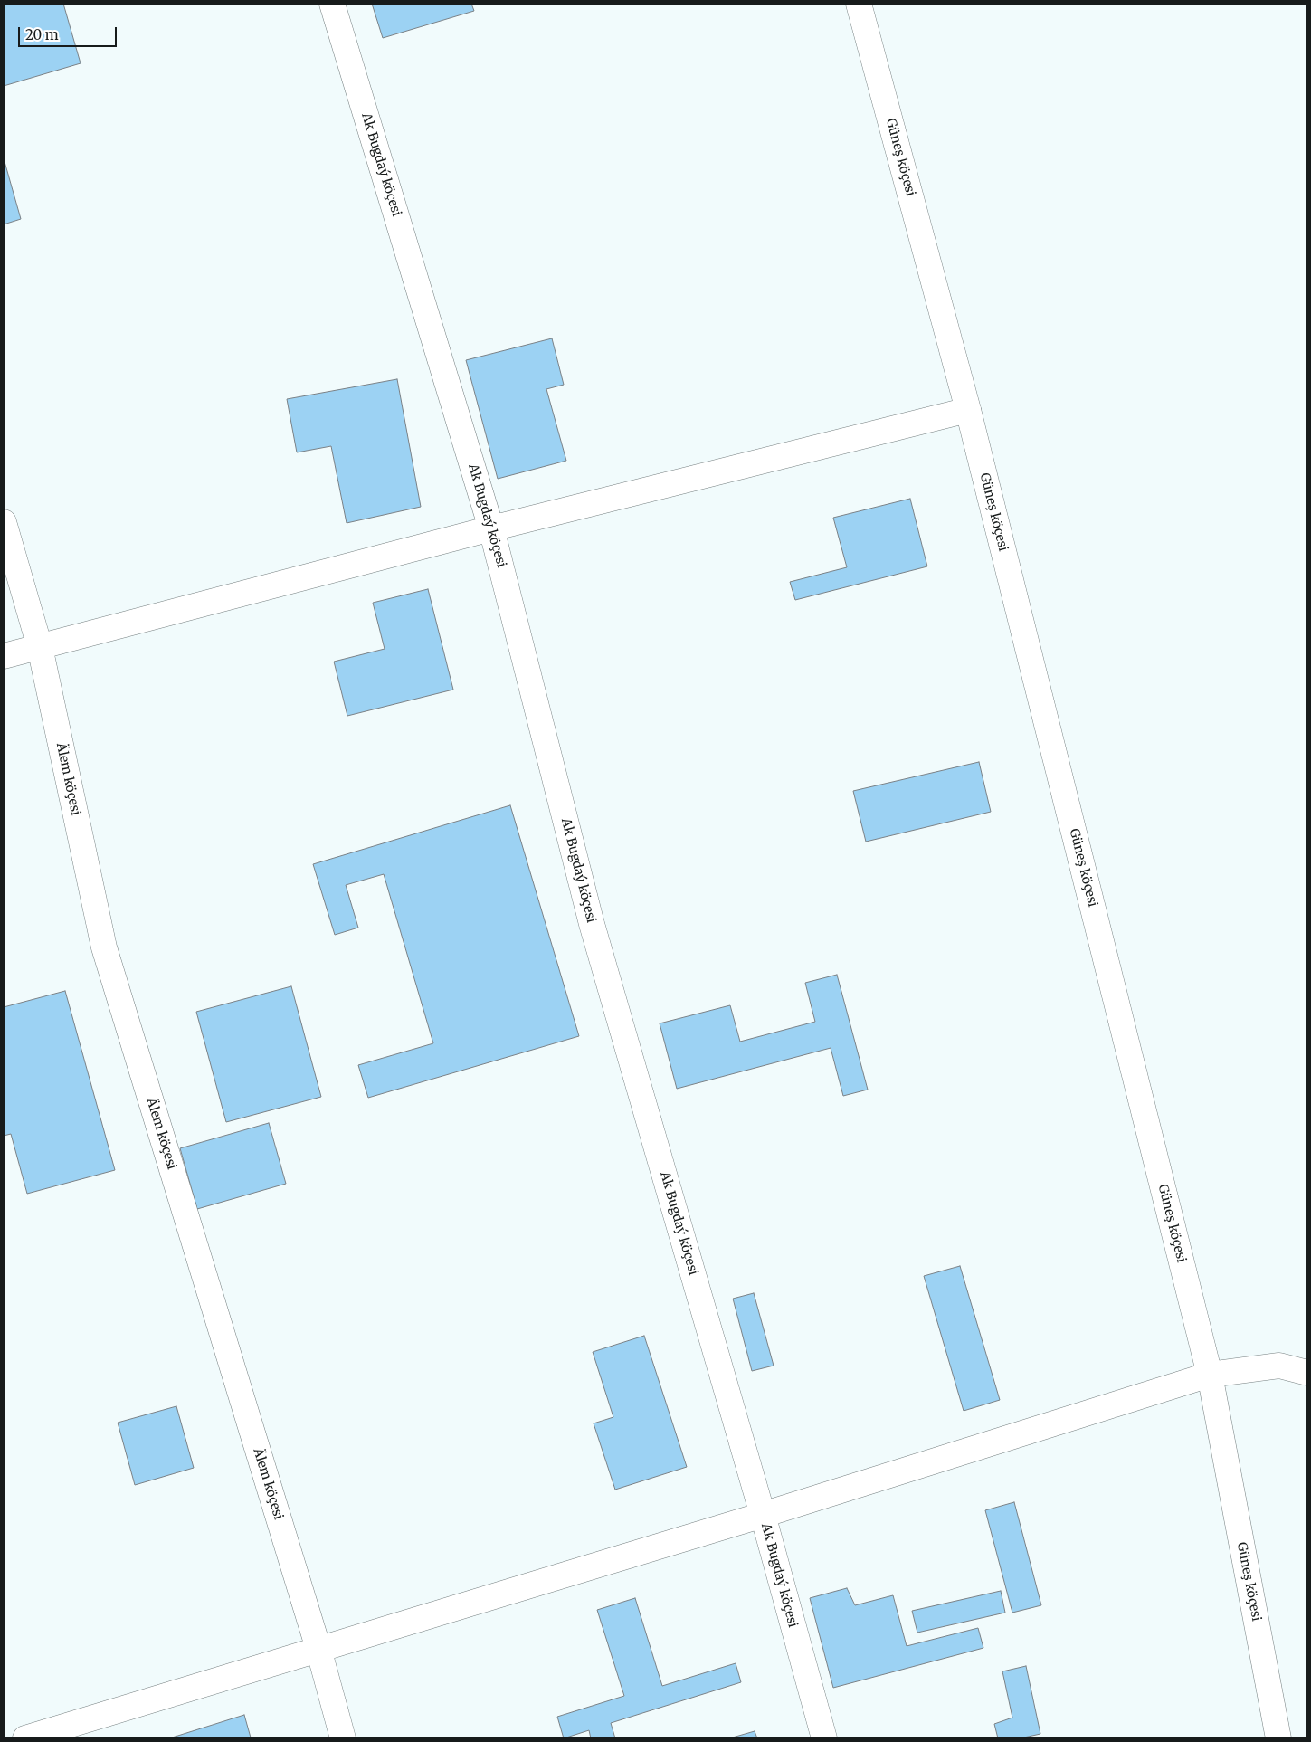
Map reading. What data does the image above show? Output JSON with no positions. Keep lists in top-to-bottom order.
{
  "streets": {
    "street": ["Güneş köçesi", "Ak Bugdaý köçesi", "Älem köçesi"]
  },
  "scale_bar": "20 m"
}
